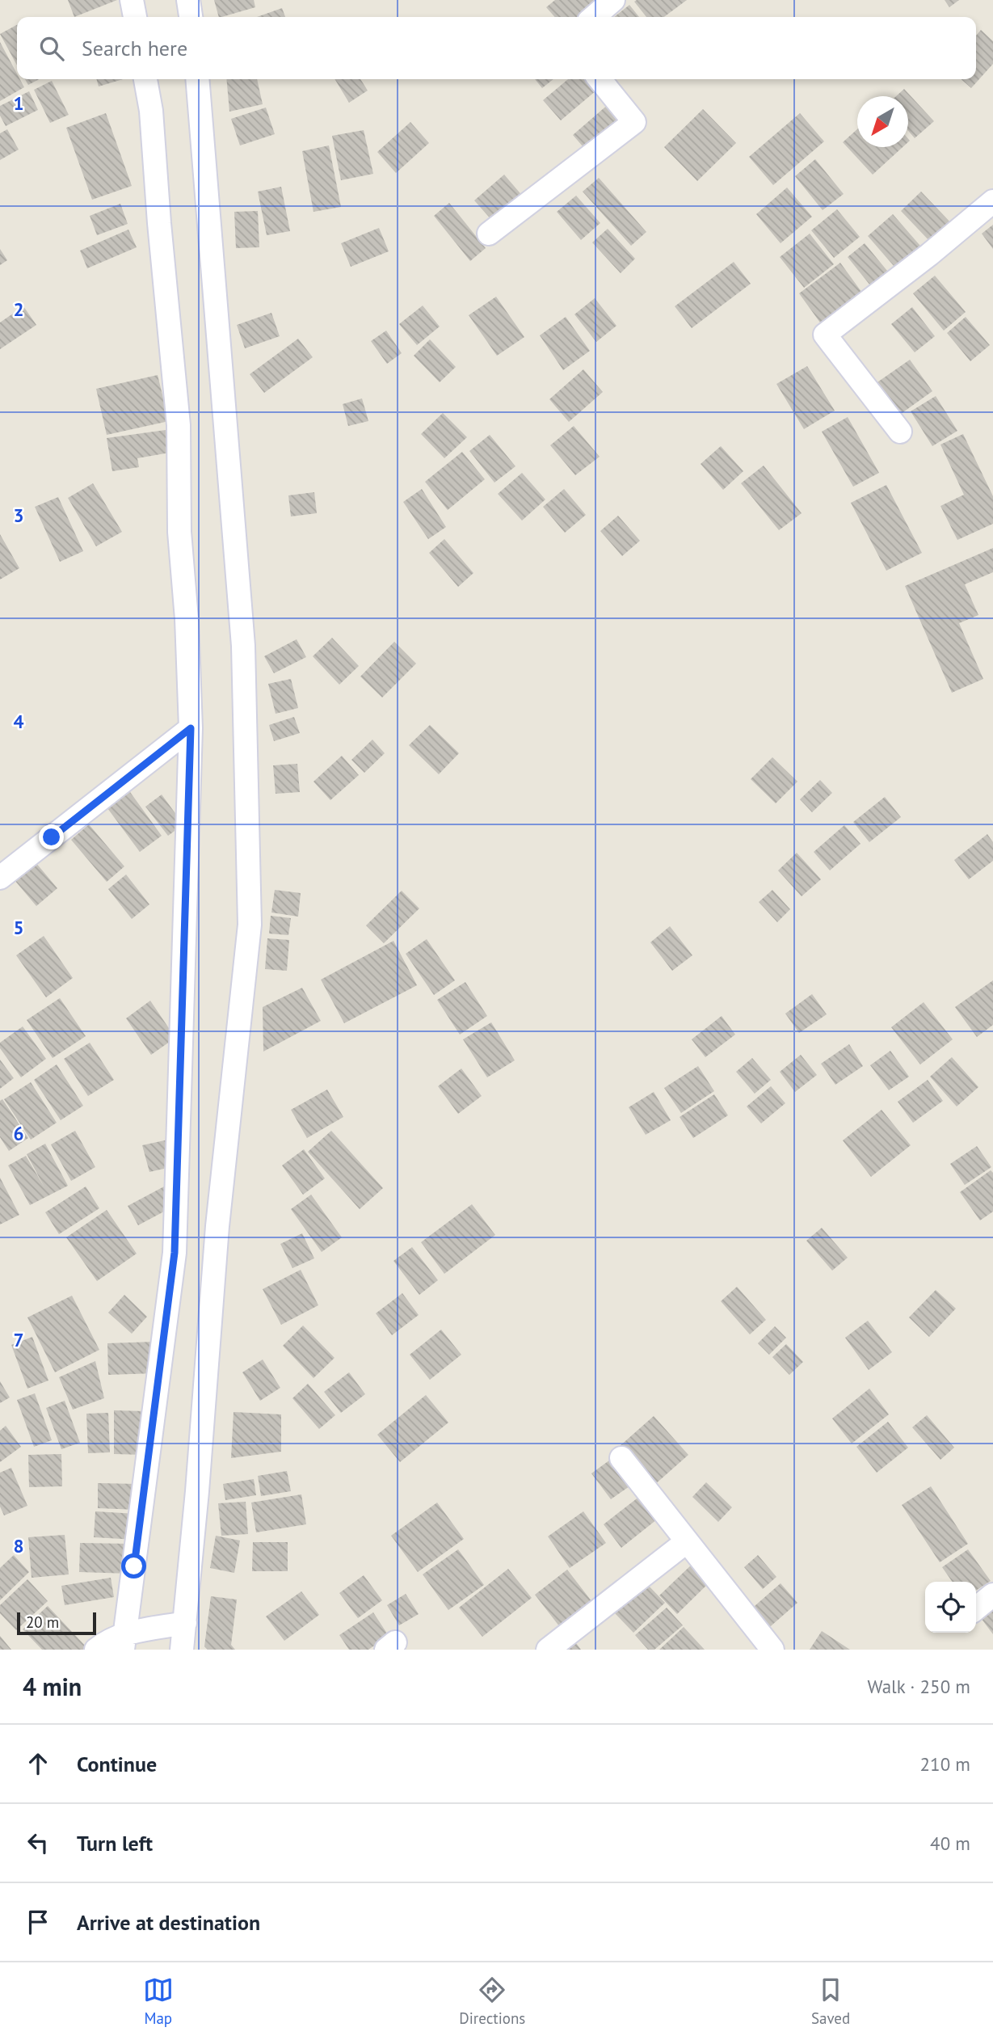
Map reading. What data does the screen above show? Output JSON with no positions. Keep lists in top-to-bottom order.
{
  "scale_bar": "20 m",
  "north": "bottom left",
  "page": {
    "search": "Search here",
    "scale": "20 m",
    "heading": ["4 min", "Walk · 250 m"],
    "list": [
      ["Continue", "210 m"],
      ["Turn left", "40 m"],
      "Arrive at destination"
    ],
    "nav": ["Map", "Directions", "Saved"]
  },
  "grid": {
    "rows": [
      "1",
      "2",
      "3",
      "4",
      "5",
      "6",
      "7",
      "8"
    ]
  }
}
